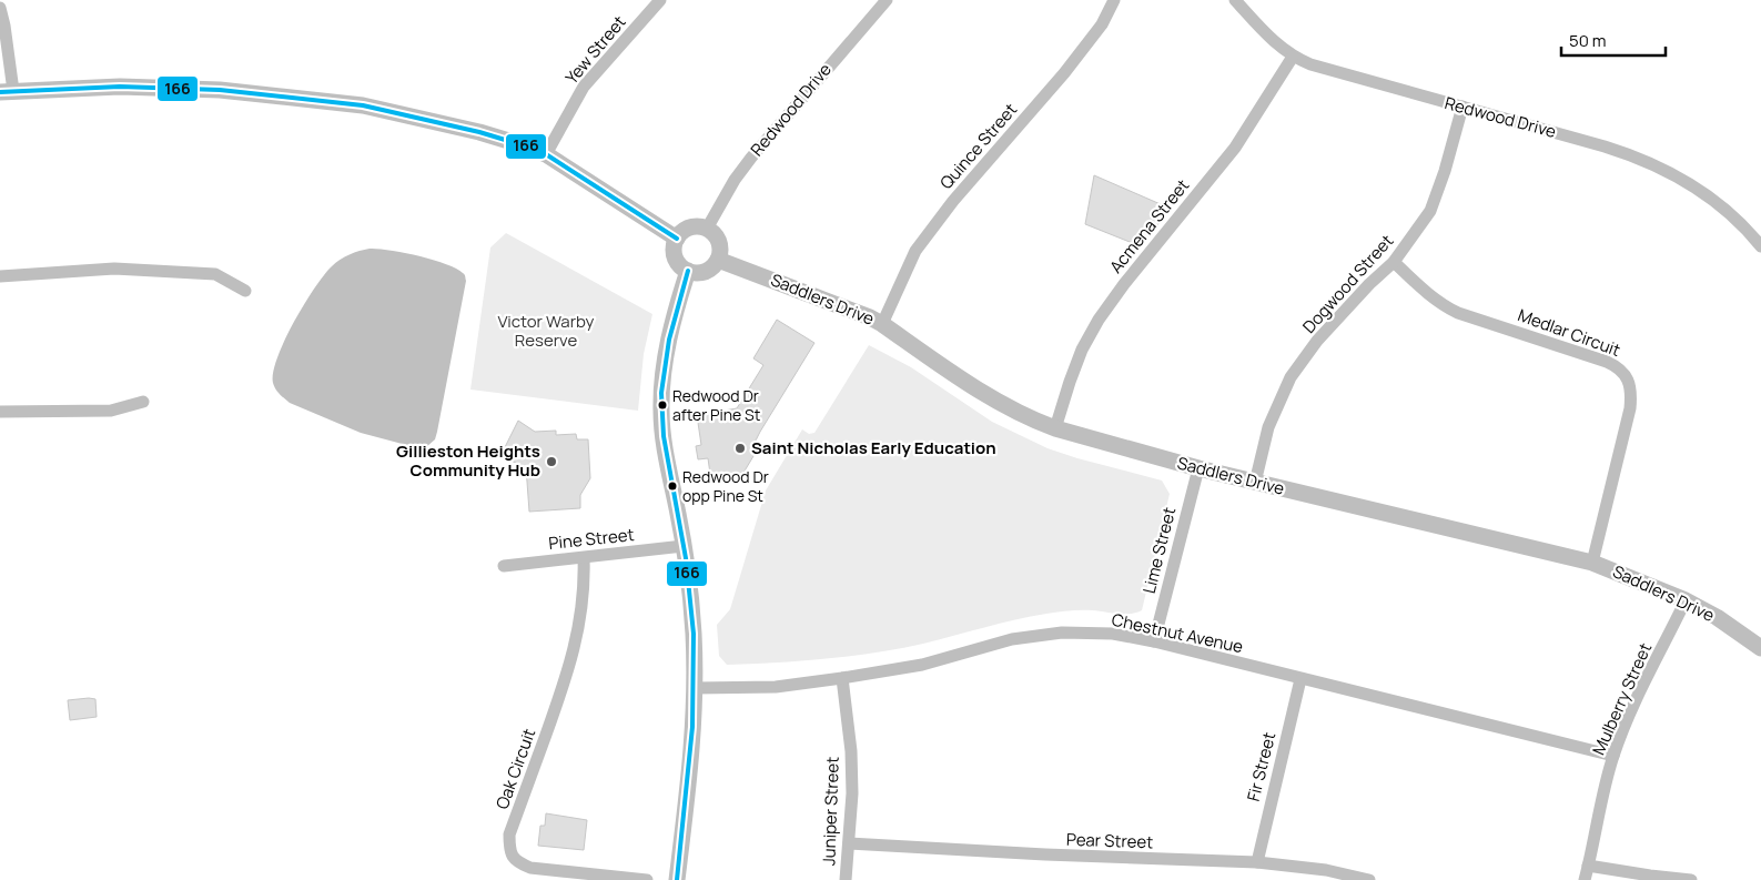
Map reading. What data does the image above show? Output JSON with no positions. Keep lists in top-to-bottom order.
{
  "streets": {
    "street": [
      "Yew Street",
      "Redwood Drive",
      "Quince Street",
      "Acmena Street",
      "Dogwood Street",
      "Saddlers Drive",
      "Medlar Circuit",
      "Pine Street",
      "Lime Street",
      "Chestnut Avenue",
      "Mulberry Street",
      "Fir Street",
      "Oak Circuit",
      "Juniper Street",
      "Pear Street"
    ]
  },
  "crossings": [
    ["Redwood Drive", "Acmena Street"],
    ["Redwood Drive", "Dogwood Street"],
    ["Redwood Drive", "Saddlers Drive"],
    ["Quince Street", "Saddlers Drive"],
    ["Acmena Street", "Saddlers Drive"],
    ["Dogwood Street", "Saddlers Drive"],
    ["Dogwood Street", "Medlar Circuit"],
    ["Saddlers Drive", "Medlar Circuit"],
    ["Saddlers Drive", "Lime Street"],
    ["Saddlers Drive", "Mulberry Street"],
    ["Pine Street", "Oak Circuit"],
    ["Lime Street", "Chestnut Avenue"],
    ["Chestnut Avenue", "Mulberry Street"],
    ["Chestnut Avenue", "Fir Street"],
    ["Chestnut Avenue", "Juniper Street"],
    ["Fir Street", "Pear Street"],
    ["Juniper Street", "Pear Street"]
  ],
  "parks": ["Victor Warby Reserve"],
  "places": [
    "Redwood Dr after Pine St",
    "Saint Nicholas Early Education",
    "Gillieston Heights Community Hub",
    "Redwood Dr opp Pine St"
  ],
  "lines": ["transit line 166"],
  "scale_bar": "50 m"
}
